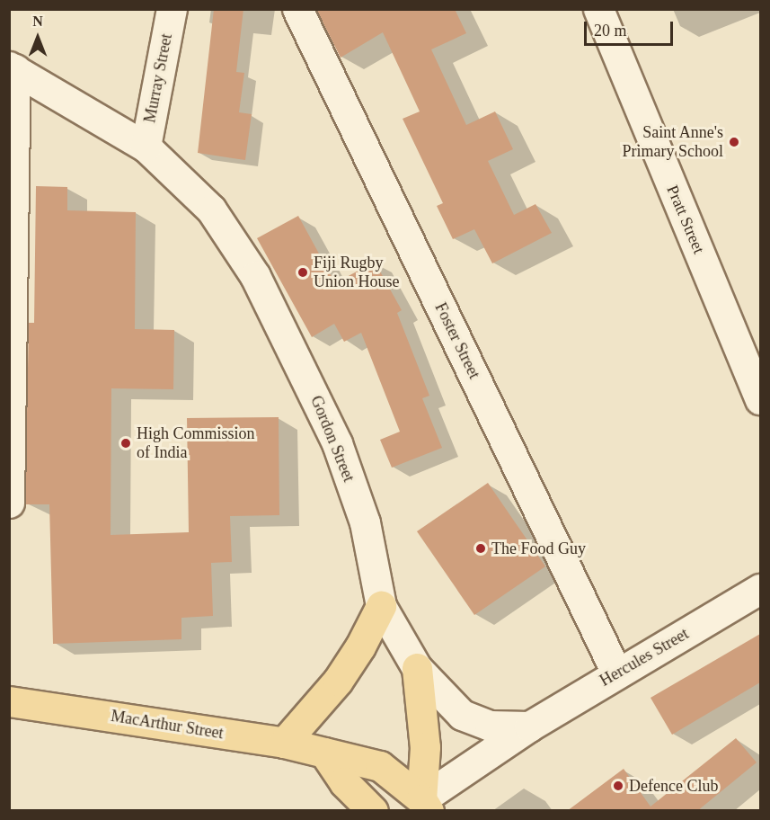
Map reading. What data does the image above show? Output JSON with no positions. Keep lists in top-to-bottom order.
{
  "streets": {
    "main road": ["MacArthur Street"],
    "street": [
      "Murray Street",
      "Pratt Street",
      "Foster Street",
      "Gordon Street",
      "Hercules Street"
    ]
  },
  "crossings": [
    ["Murray Street", "Gordon Street"],
    ["Foster Street", "Hercules Street"],
    ["Gordon Street", "Hercules Street"]
  ],
  "places": [
    "Saint Anne's Primary School",
    "Fiji Rugby Union House",
    "High Commission of India",
    "The Food Guy",
    "Defence Club"
  ],
  "scale_bar": "20 m",
  "north": "top"
}
